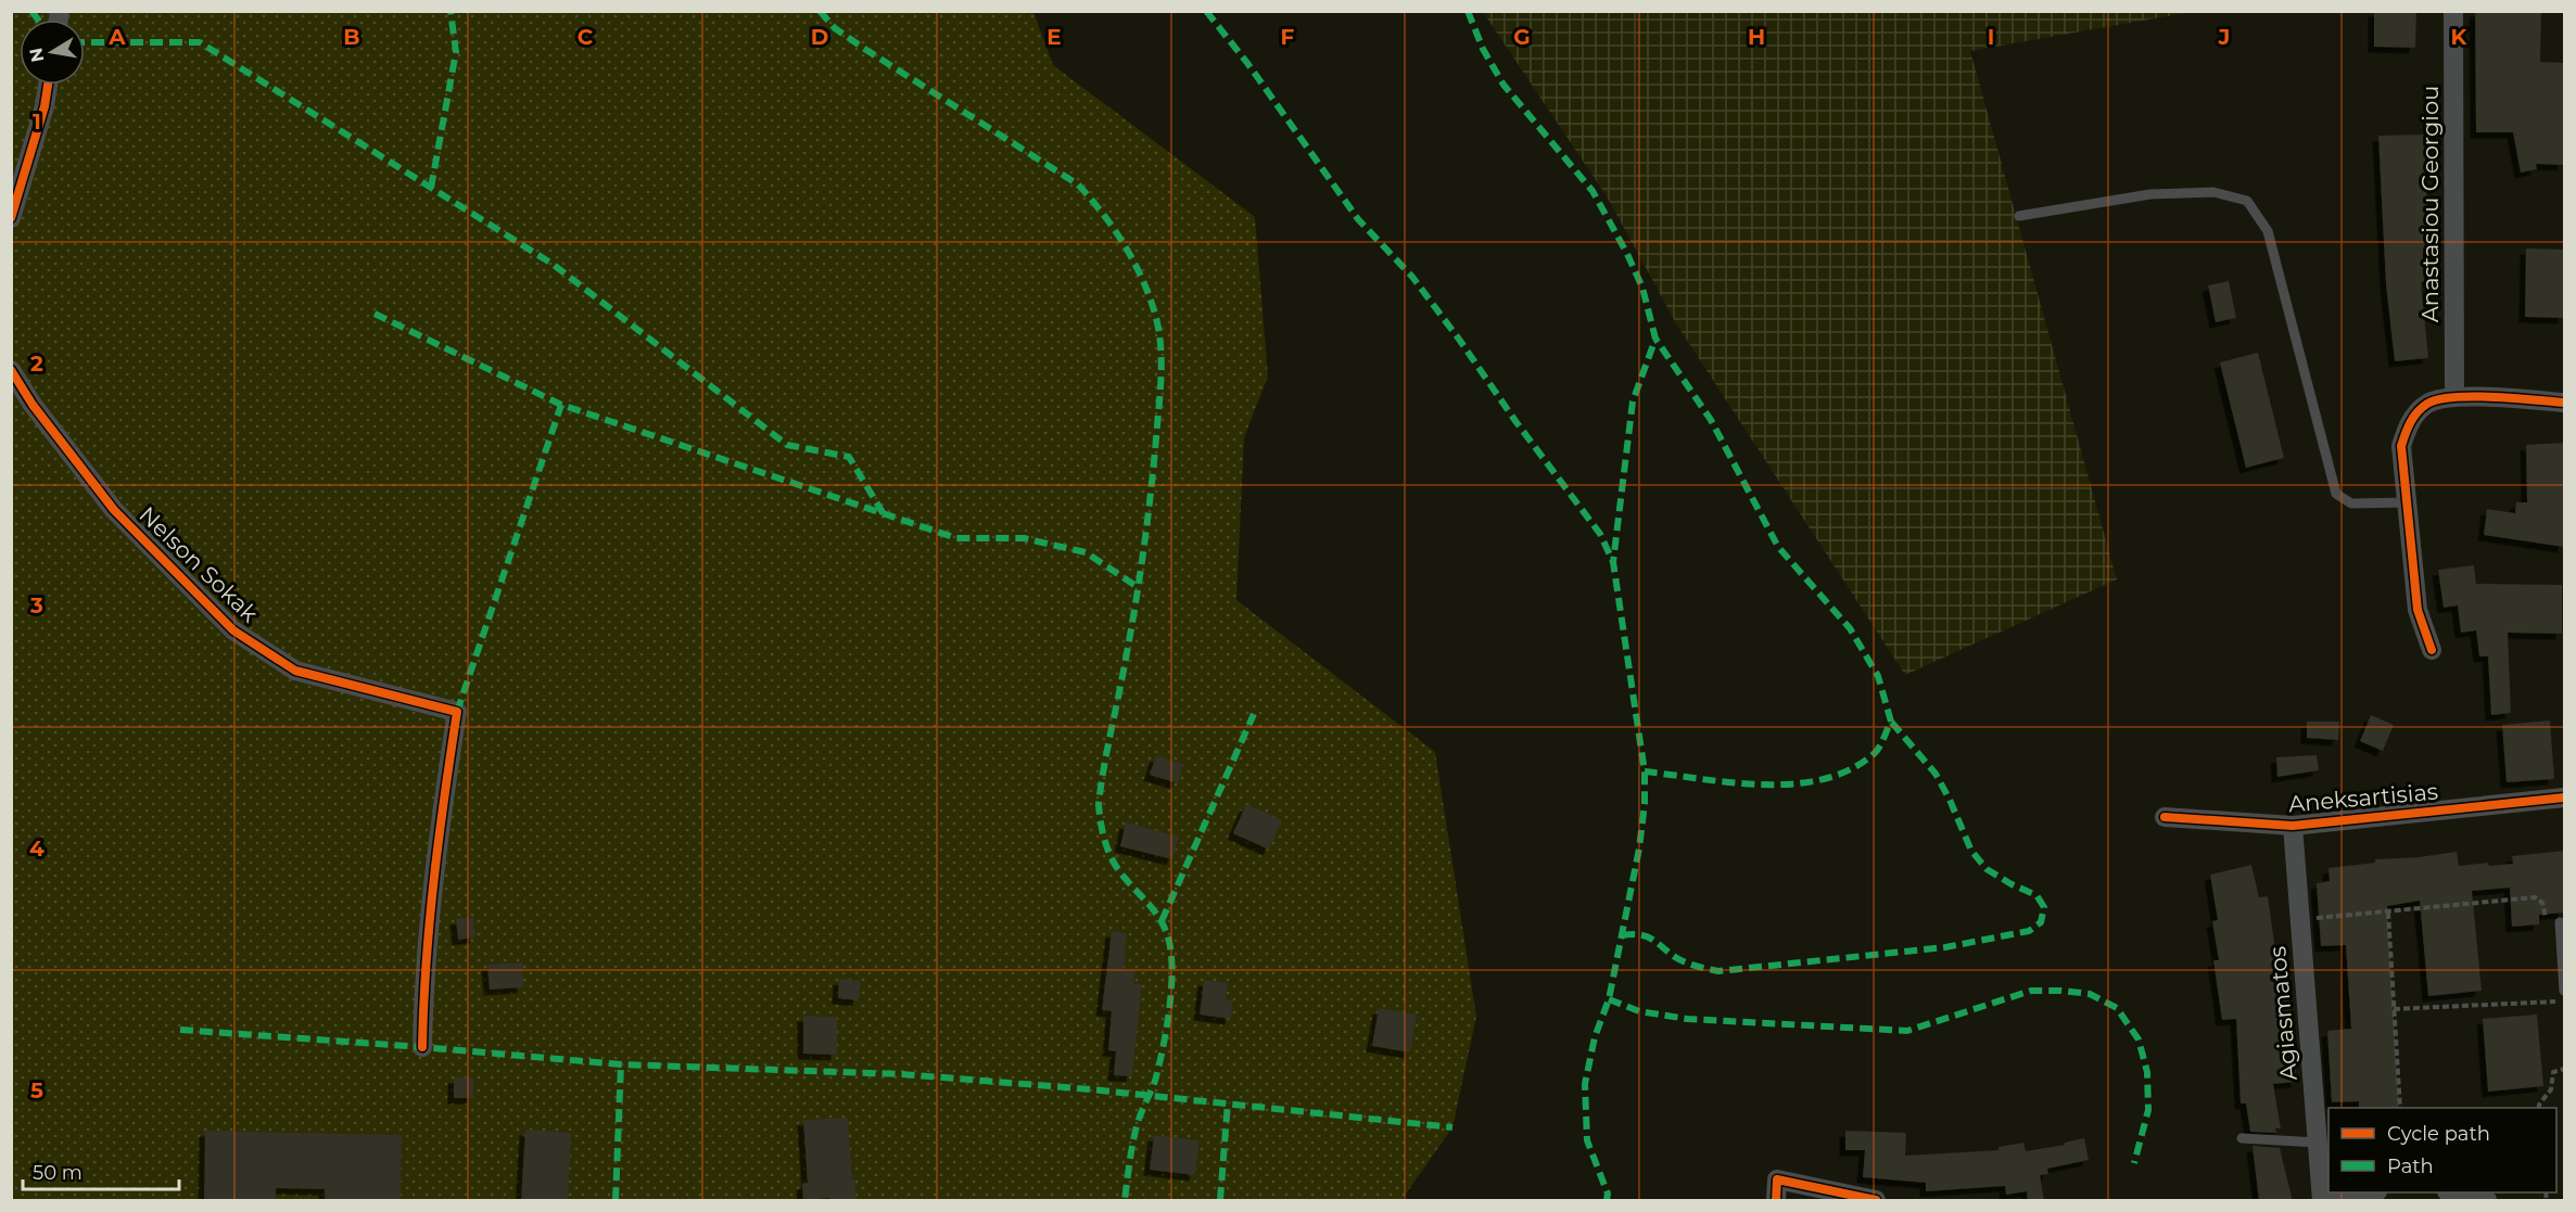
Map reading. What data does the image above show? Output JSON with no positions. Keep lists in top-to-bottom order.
{
  "streets": {
    "street": [
      "Anastasiou Georgiou",
      "Nelson Sokak",
      "Aneksartisias",
      "Agiasmatos"
    ]
  },
  "crossings": [
    ["Aneksartisias", "Agiasmatos"]
  ],
  "legend": ["Cycle path", "Path"],
  "scale_bar": "50 m",
  "north": "left",
  "grid": {
    "columns": [
      "A",
      "B",
      "C",
      "D",
      "E",
      "F",
      "G",
      "H",
      "I",
      "J",
      "K"
    ],
    "rows": [
      "1",
      "2",
      "3",
      "4",
      "5"
    ]
  }
}
